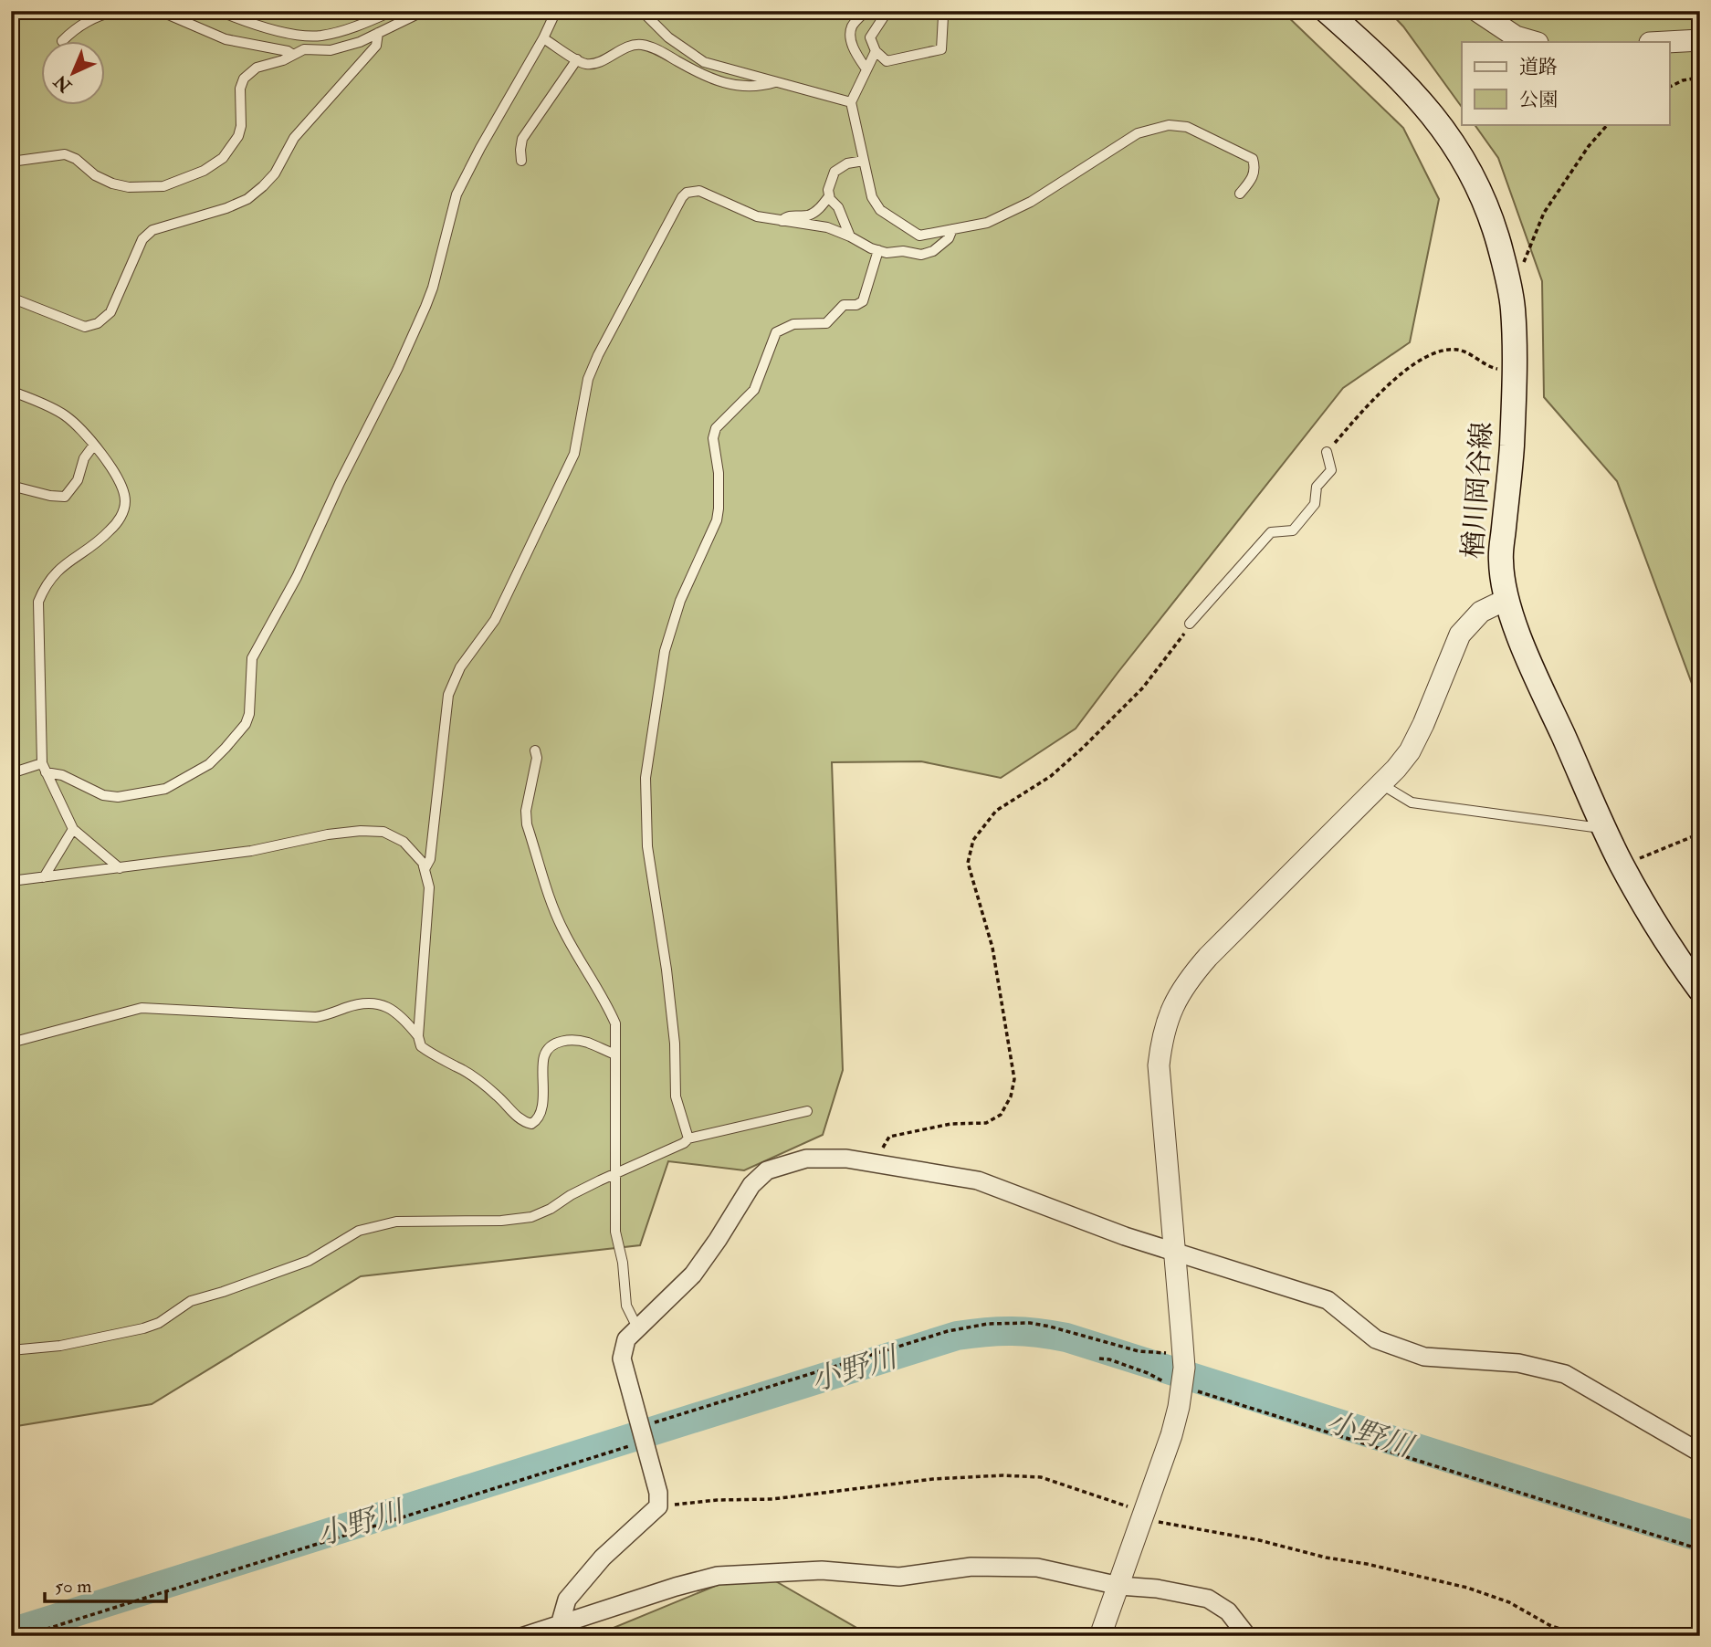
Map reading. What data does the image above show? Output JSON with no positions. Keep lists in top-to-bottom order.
{
  "streets": {
    "main road": ["楢川岡谷線"]
  },
  "water": ["小野川"],
  "legend": ["道路", "公園"],
  "scale_bar": "50 m",
  "north": "bottom left"
}
